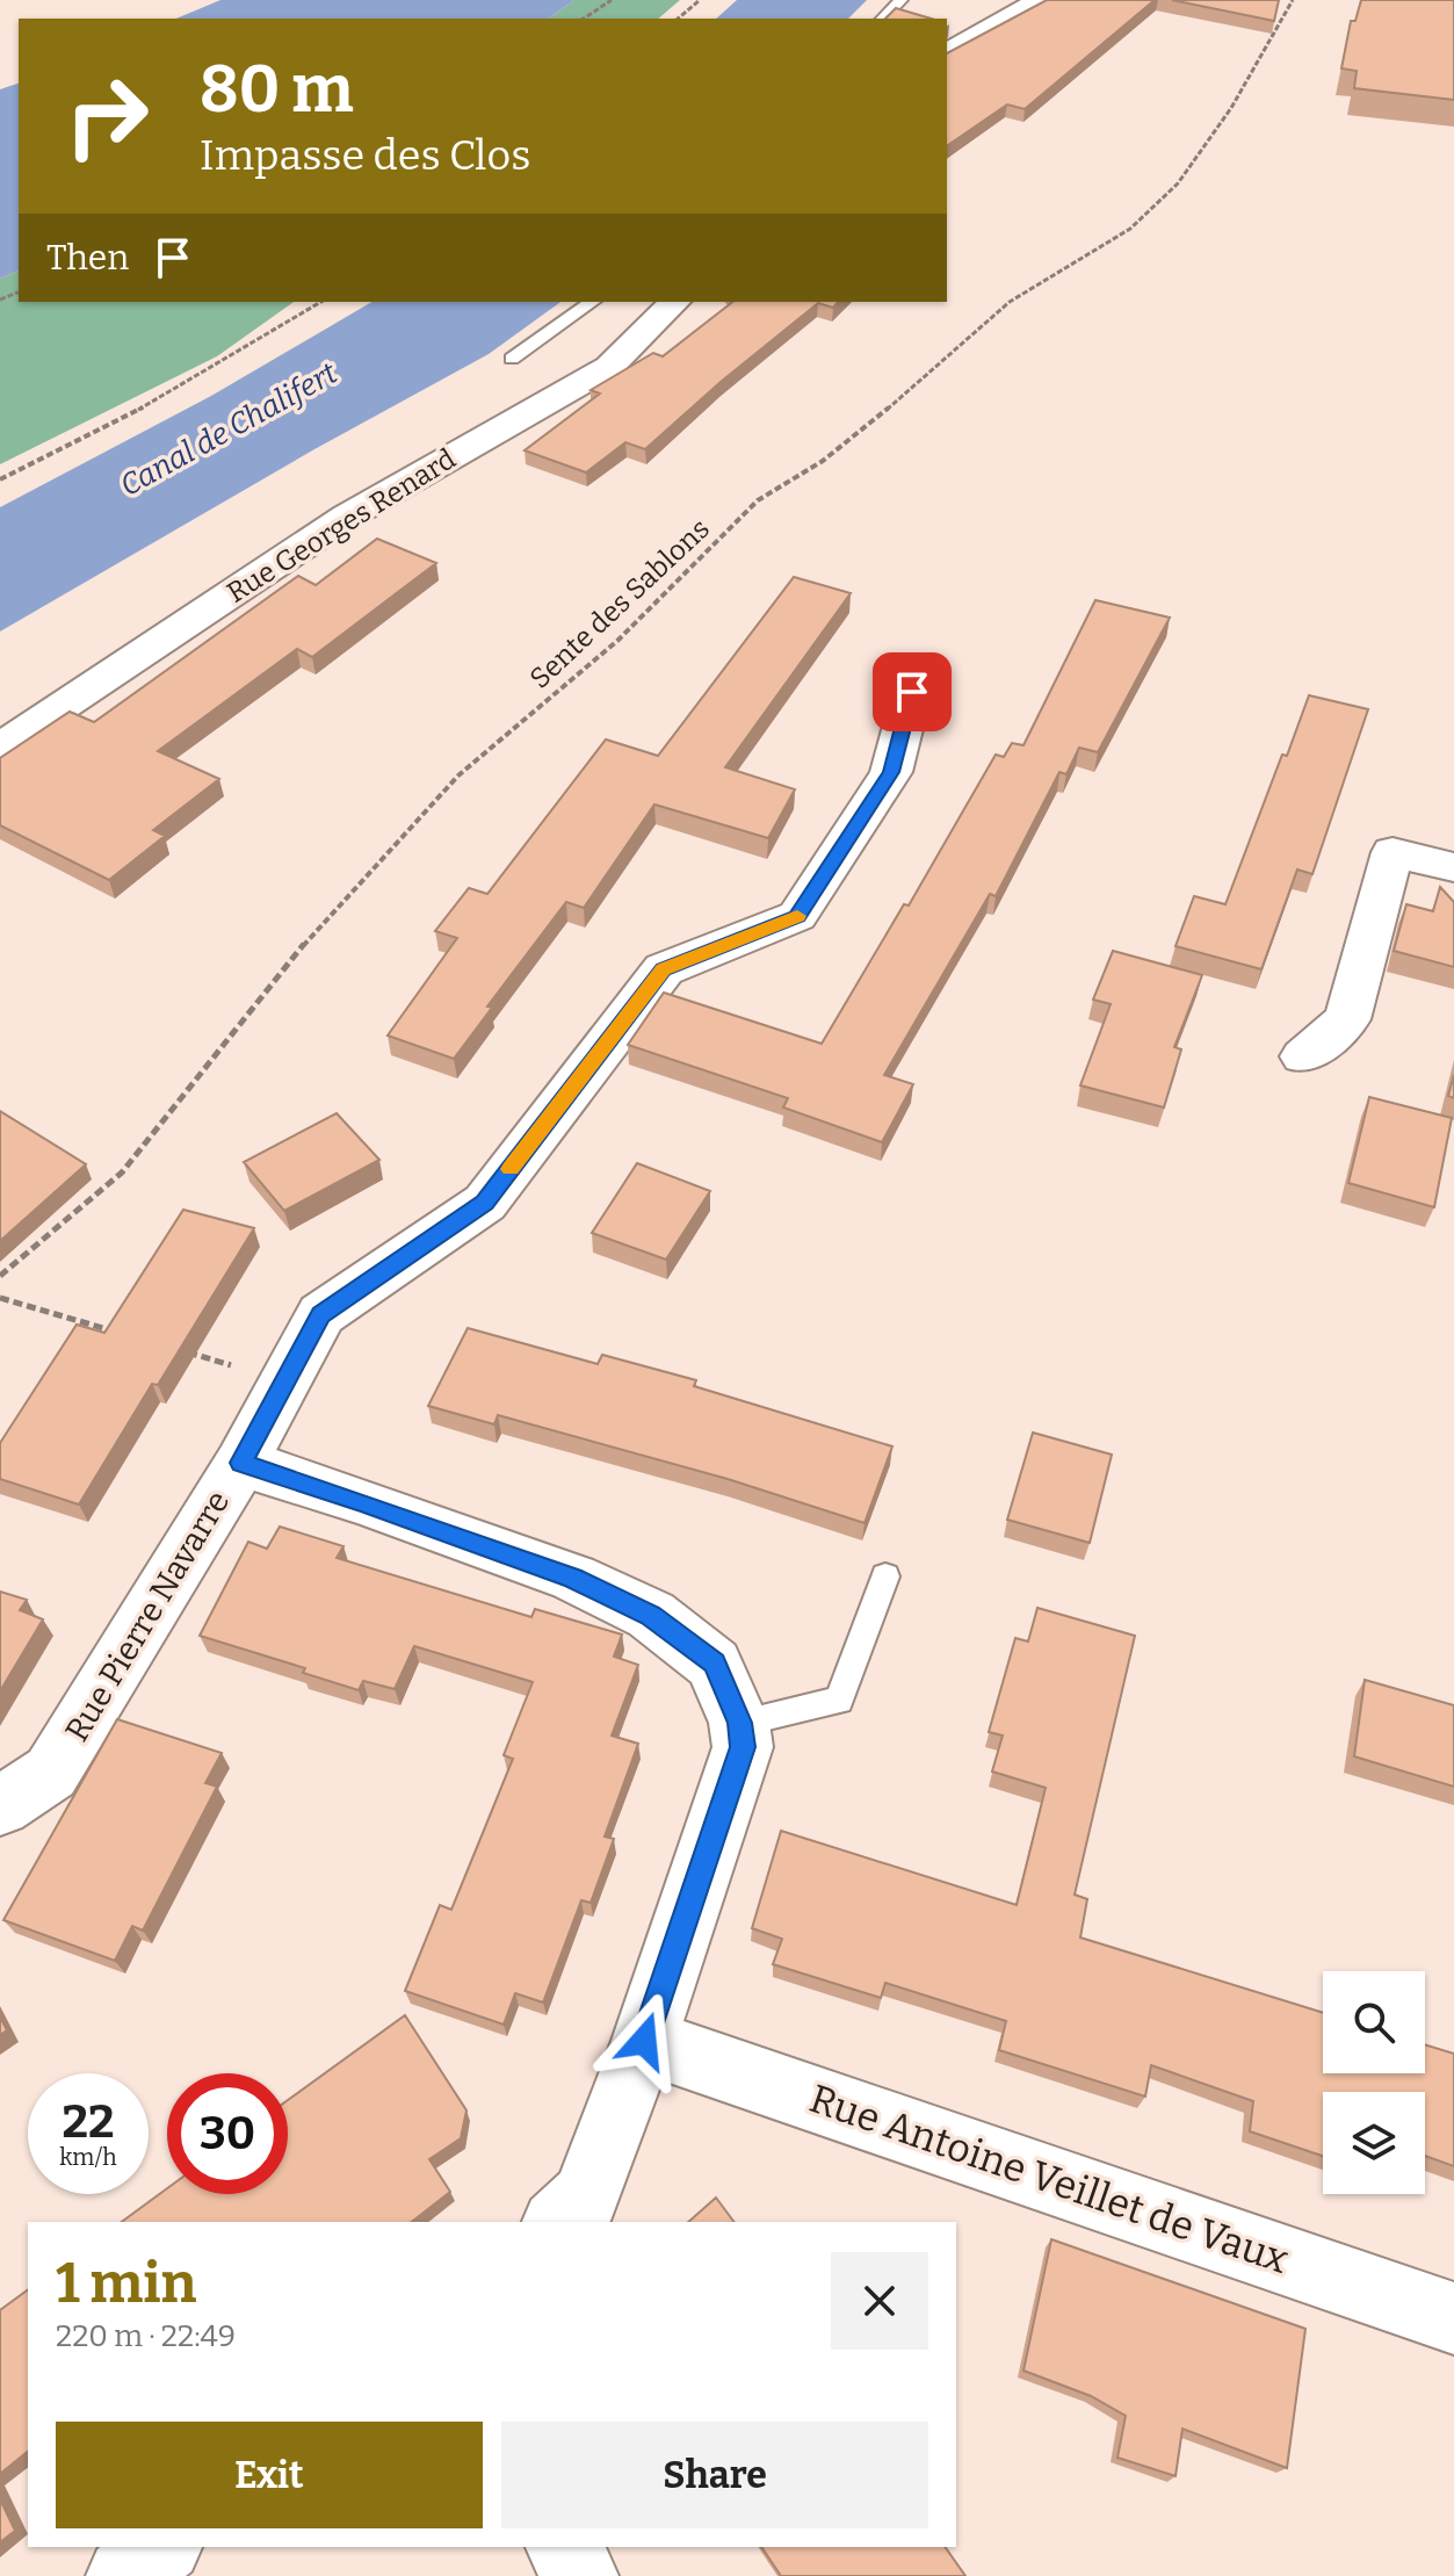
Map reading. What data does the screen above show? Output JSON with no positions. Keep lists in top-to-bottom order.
{
  "streets": {
    "street": ["Rue Georges Renard", "Rue Pierre Navarre", "Rue Antoine Veillet de Vaux"],
    "path": ["Sente des Sablons"]
  },
  "crossings": [
    ["Rue Pierre Navarre", "Rue Antoine Veillet de Vaux"]
  ],
  "water": ["Canal de Chalifert"],
  "page": {
    "turn": ["80 m", "Impasse des Clos"],
    "then": "Then",
    "speed": "22 km/h",
    "limit": "30",
    "heading": ["1 min", "220 m · 22:49"],
    "buttons": ["Exit", "Share"]
  }
}
